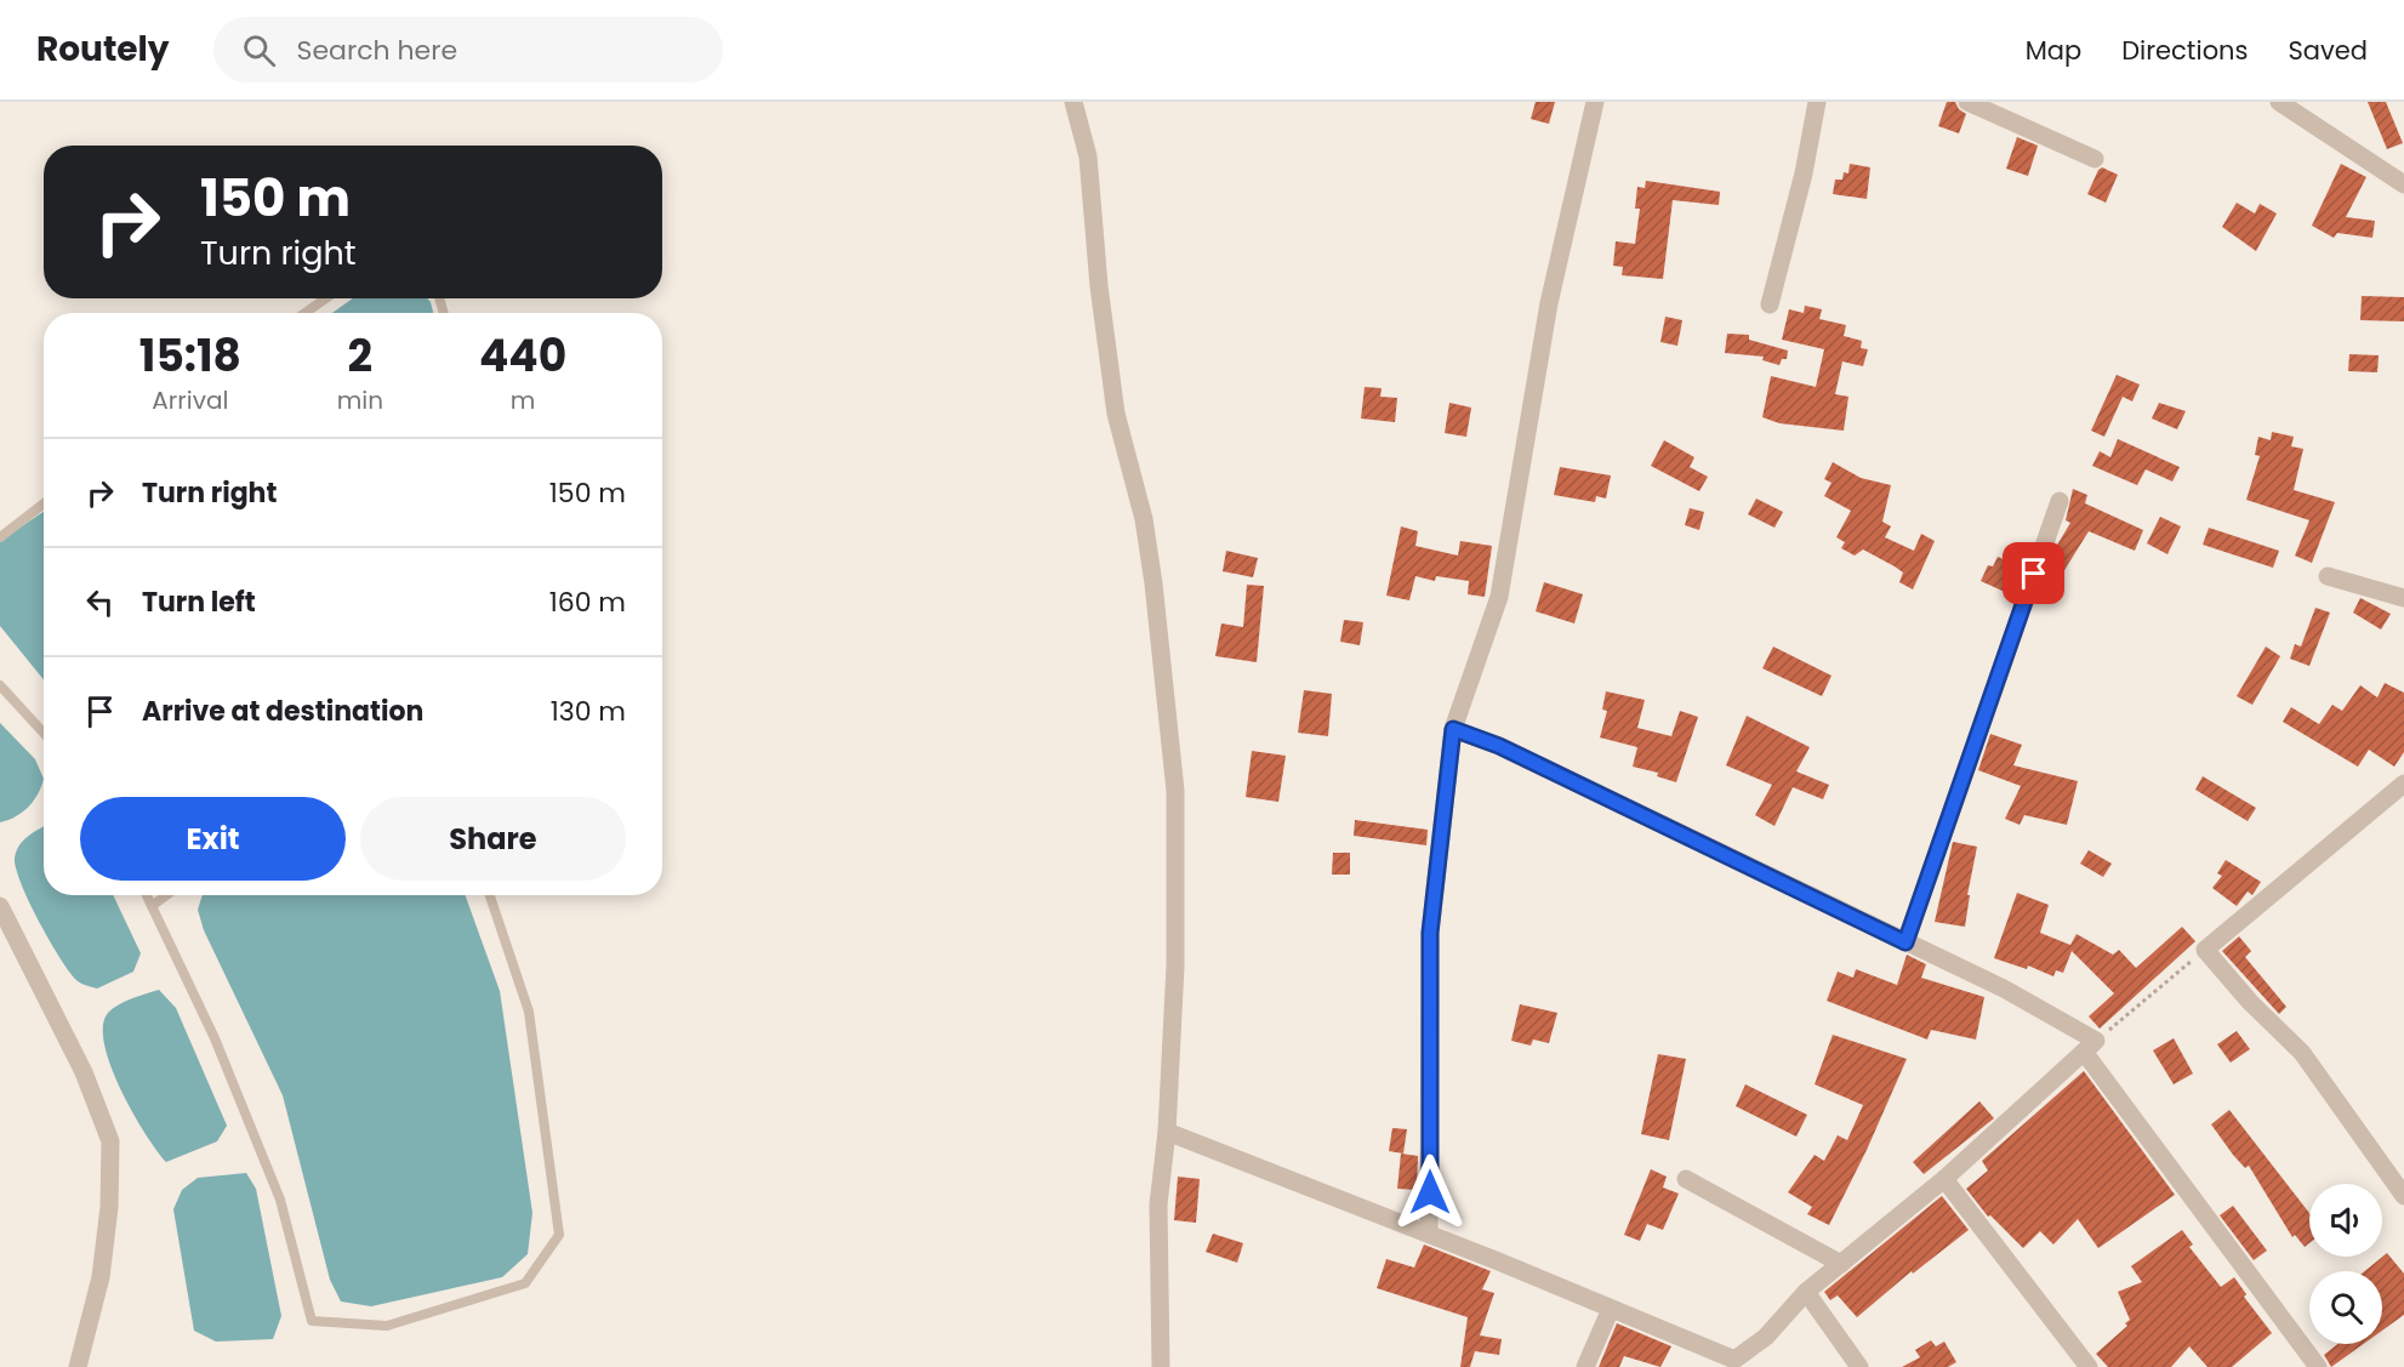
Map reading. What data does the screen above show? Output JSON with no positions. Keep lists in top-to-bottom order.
{
  "page": {
    "header": "Routely",
    "search": "Search here",
    "nav": ["Map", "Directions", "Saved"],
    "turn": ["150 m", "Turn right"],
    "eta": [
      "15:18",
      "Arrival",
      "2",
      "min",
      "440",
      "m"
    ],
    "list": [
      {
        "name": "Turn right",
        "value": "150 m"
      },
      {
        "name": "Turn left",
        "value": "160 m"
      },
      {
        "name": "Arrive at destination",
        "value": "130 m"
      }
    ],
    "buttons": ["Exit", "Share"]
  }
}
